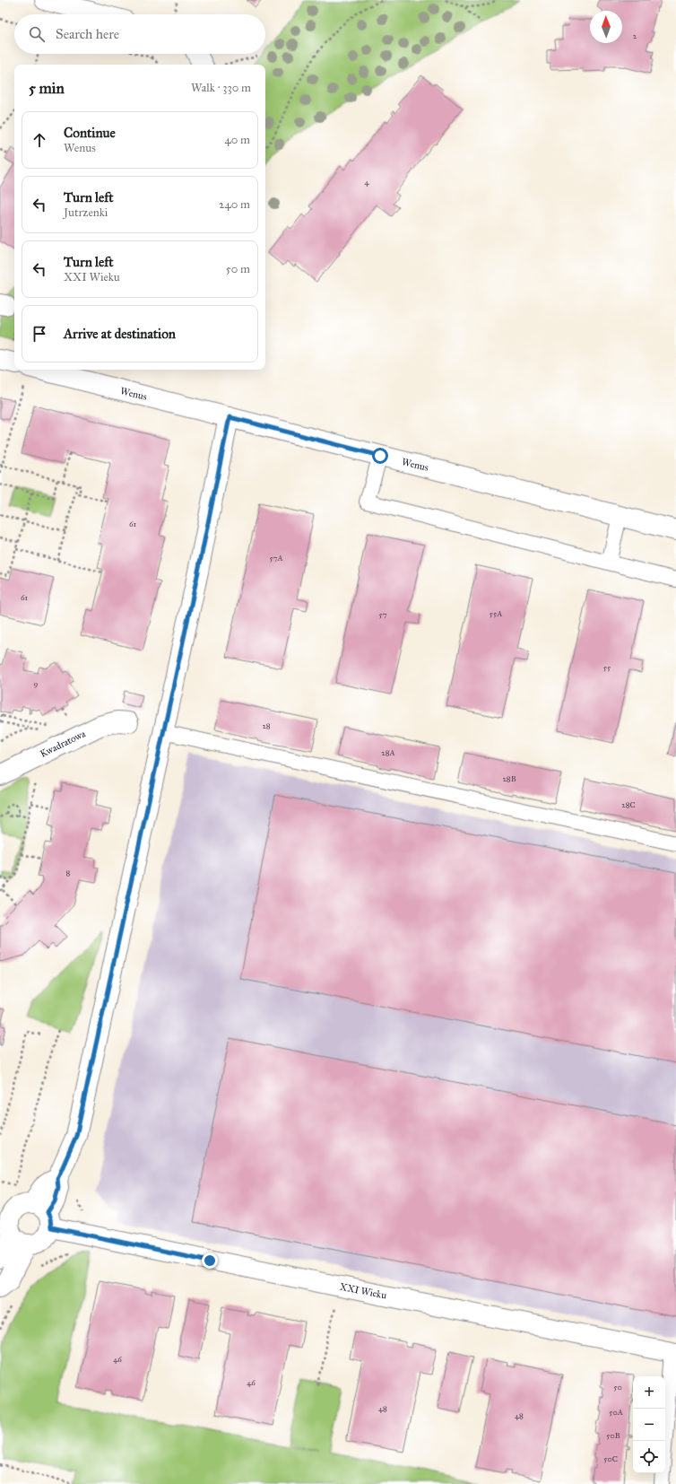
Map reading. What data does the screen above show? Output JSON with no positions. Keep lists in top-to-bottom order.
{
  "streets": {
    "street": ["Wenus", "Kwadratowa", "XXI Wieku"]
  },
  "house_numbers": [
    "2",
    "4",
    "61",
    "57A",
    "61",
    "55A",
    "57",
    "55",
    "9",
    "28",
    "28A",
    "28B",
    "28C",
    "8",
    "46",
    "46",
    "50",
    "48",
    "50A",
    "48",
    "50B",
    "50C"
  ],
  "north": "top",
  "page": {
    "search": "Search here",
    "heading": ["5 min", "Walk · 330 m"],
    "list": [
      ["Continue", "Wenus", "40 m"],
      ["Turn left", "Jutrzenki", "240 m"],
      ["Turn left", "XXI Wieku", "50 m"],
      "Arrive at destination"
    ],
    "map_buttons": ["+", "−"]
  }
}
